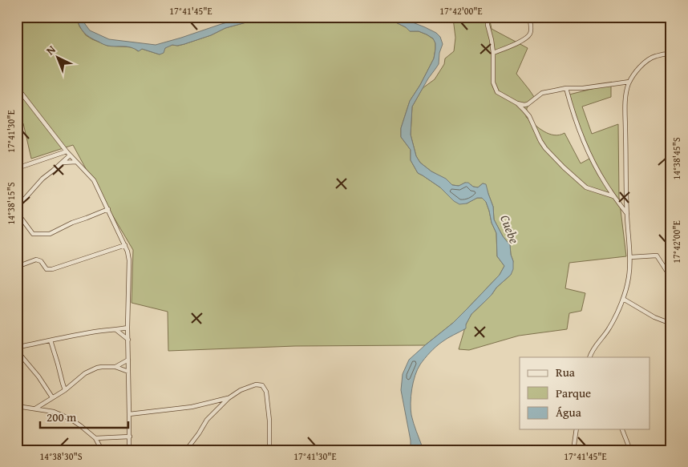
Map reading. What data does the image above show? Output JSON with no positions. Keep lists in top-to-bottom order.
{
  "water": ["Cuebe"],
  "legend": ["Rua", "Parque", "Água"],
  "scale_bar": "200 m",
  "north": "top left",
  "coordinates": [
    "17°41'45\"E",
    "17°42'00\"E",
    "17°41'30\"E",
    "14°38'45\"S",
    "14°38'15\"S",
    "14°38'30\"S"
  ]
}
